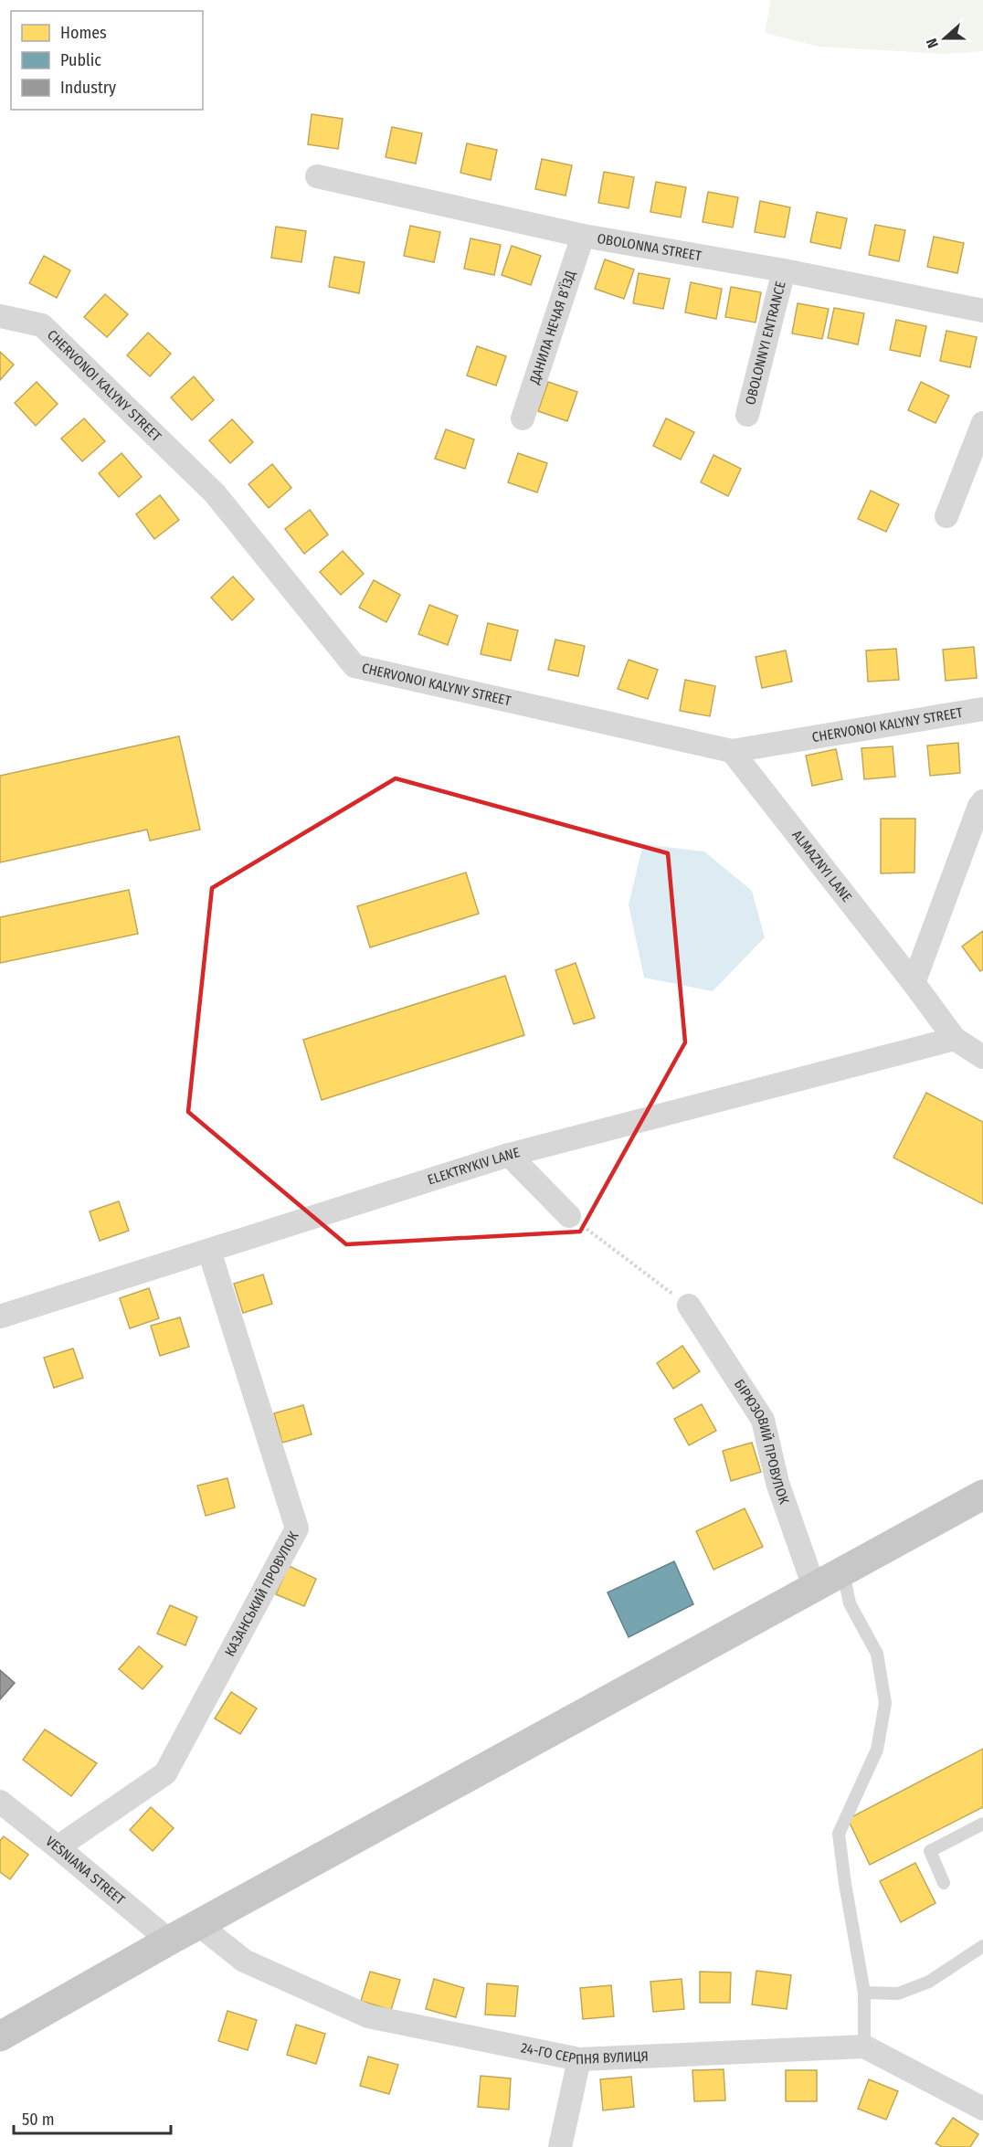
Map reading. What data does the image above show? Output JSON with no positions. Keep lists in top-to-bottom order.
{
  "streets": {
    "street": [
      "OBOLONNA STREET",
      "ДАНИЛА НЕЧАЯ В’ЇЗД",
      "OBOLONNYI ENTRANCE",
      "CHERVONOI KALYNY STREET",
      "ALMAZNYI LANE",
      "ELEKTRYKIV LANE",
      "БІРЮЗОВИЙ ПРОВУЛОК",
      "КАЗАНСЬКИЙ ПРОВУЛОК",
      "VESNIANA STREET",
      "24-ГО СЕРПНЯ ВУЛИЦЯ"
    ]
  },
  "crossings": [
    ["OBOLONNA STREET", "ДАНИЛА НЕЧАЯ В’ЇЗД"],
    ["OBOLONNA STREET", "OBOLONNYI ENTRANCE"],
    ["CHERVONOI KALYNY STREET", "ALMAZNYI LANE"],
    ["ALMAZNYI LANE", "ELEKTRYKIV LANE"],
    ["ELEKTRYKIV LANE", "КАЗАНСЬКИЙ ПРОВУЛОК"],
    ["КАЗАНСЬКИЙ ПРОВУЛОК", "VESNIANA STREET"]
  ],
  "legend": ["Homes", "Public", "Industry"],
  "scale_bar": "50 m",
  "north": "left"
}
